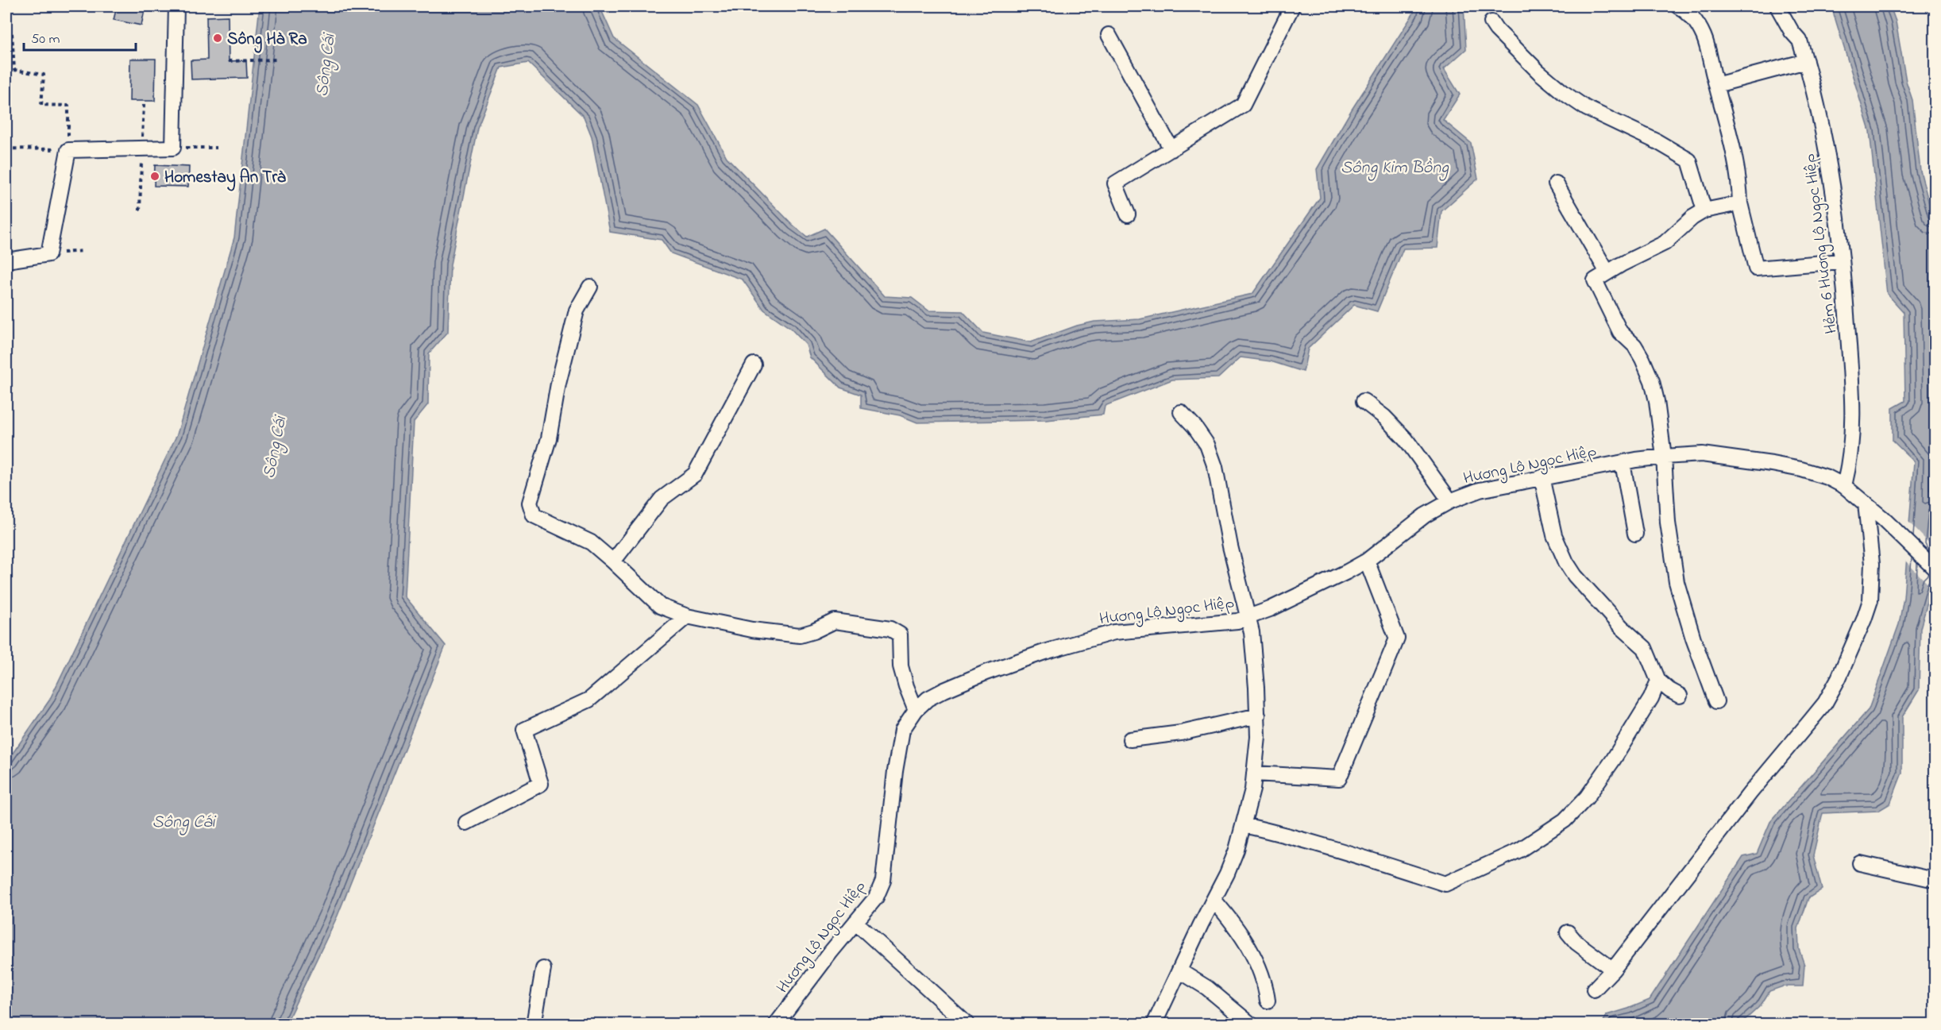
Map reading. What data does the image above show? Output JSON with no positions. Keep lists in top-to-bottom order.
{
  "streets": {
    "street": ["Hẻm 6 Hương Lộ Ngọc Hiệp", "Hương Lộ Ngọc Hiệp"]
  },
  "crossings": [
    ["Hẻm 6 Hương Lộ Ngọc Hiệp", "Hương Lộ Ngọc Hiệp"]
  ],
  "water": ["Sông Cái", "Sông Kim Bồng"],
  "places": ["Sông Hà Ra", "Homestay An Trà"],
  "scale_bar": "50 m"
}
